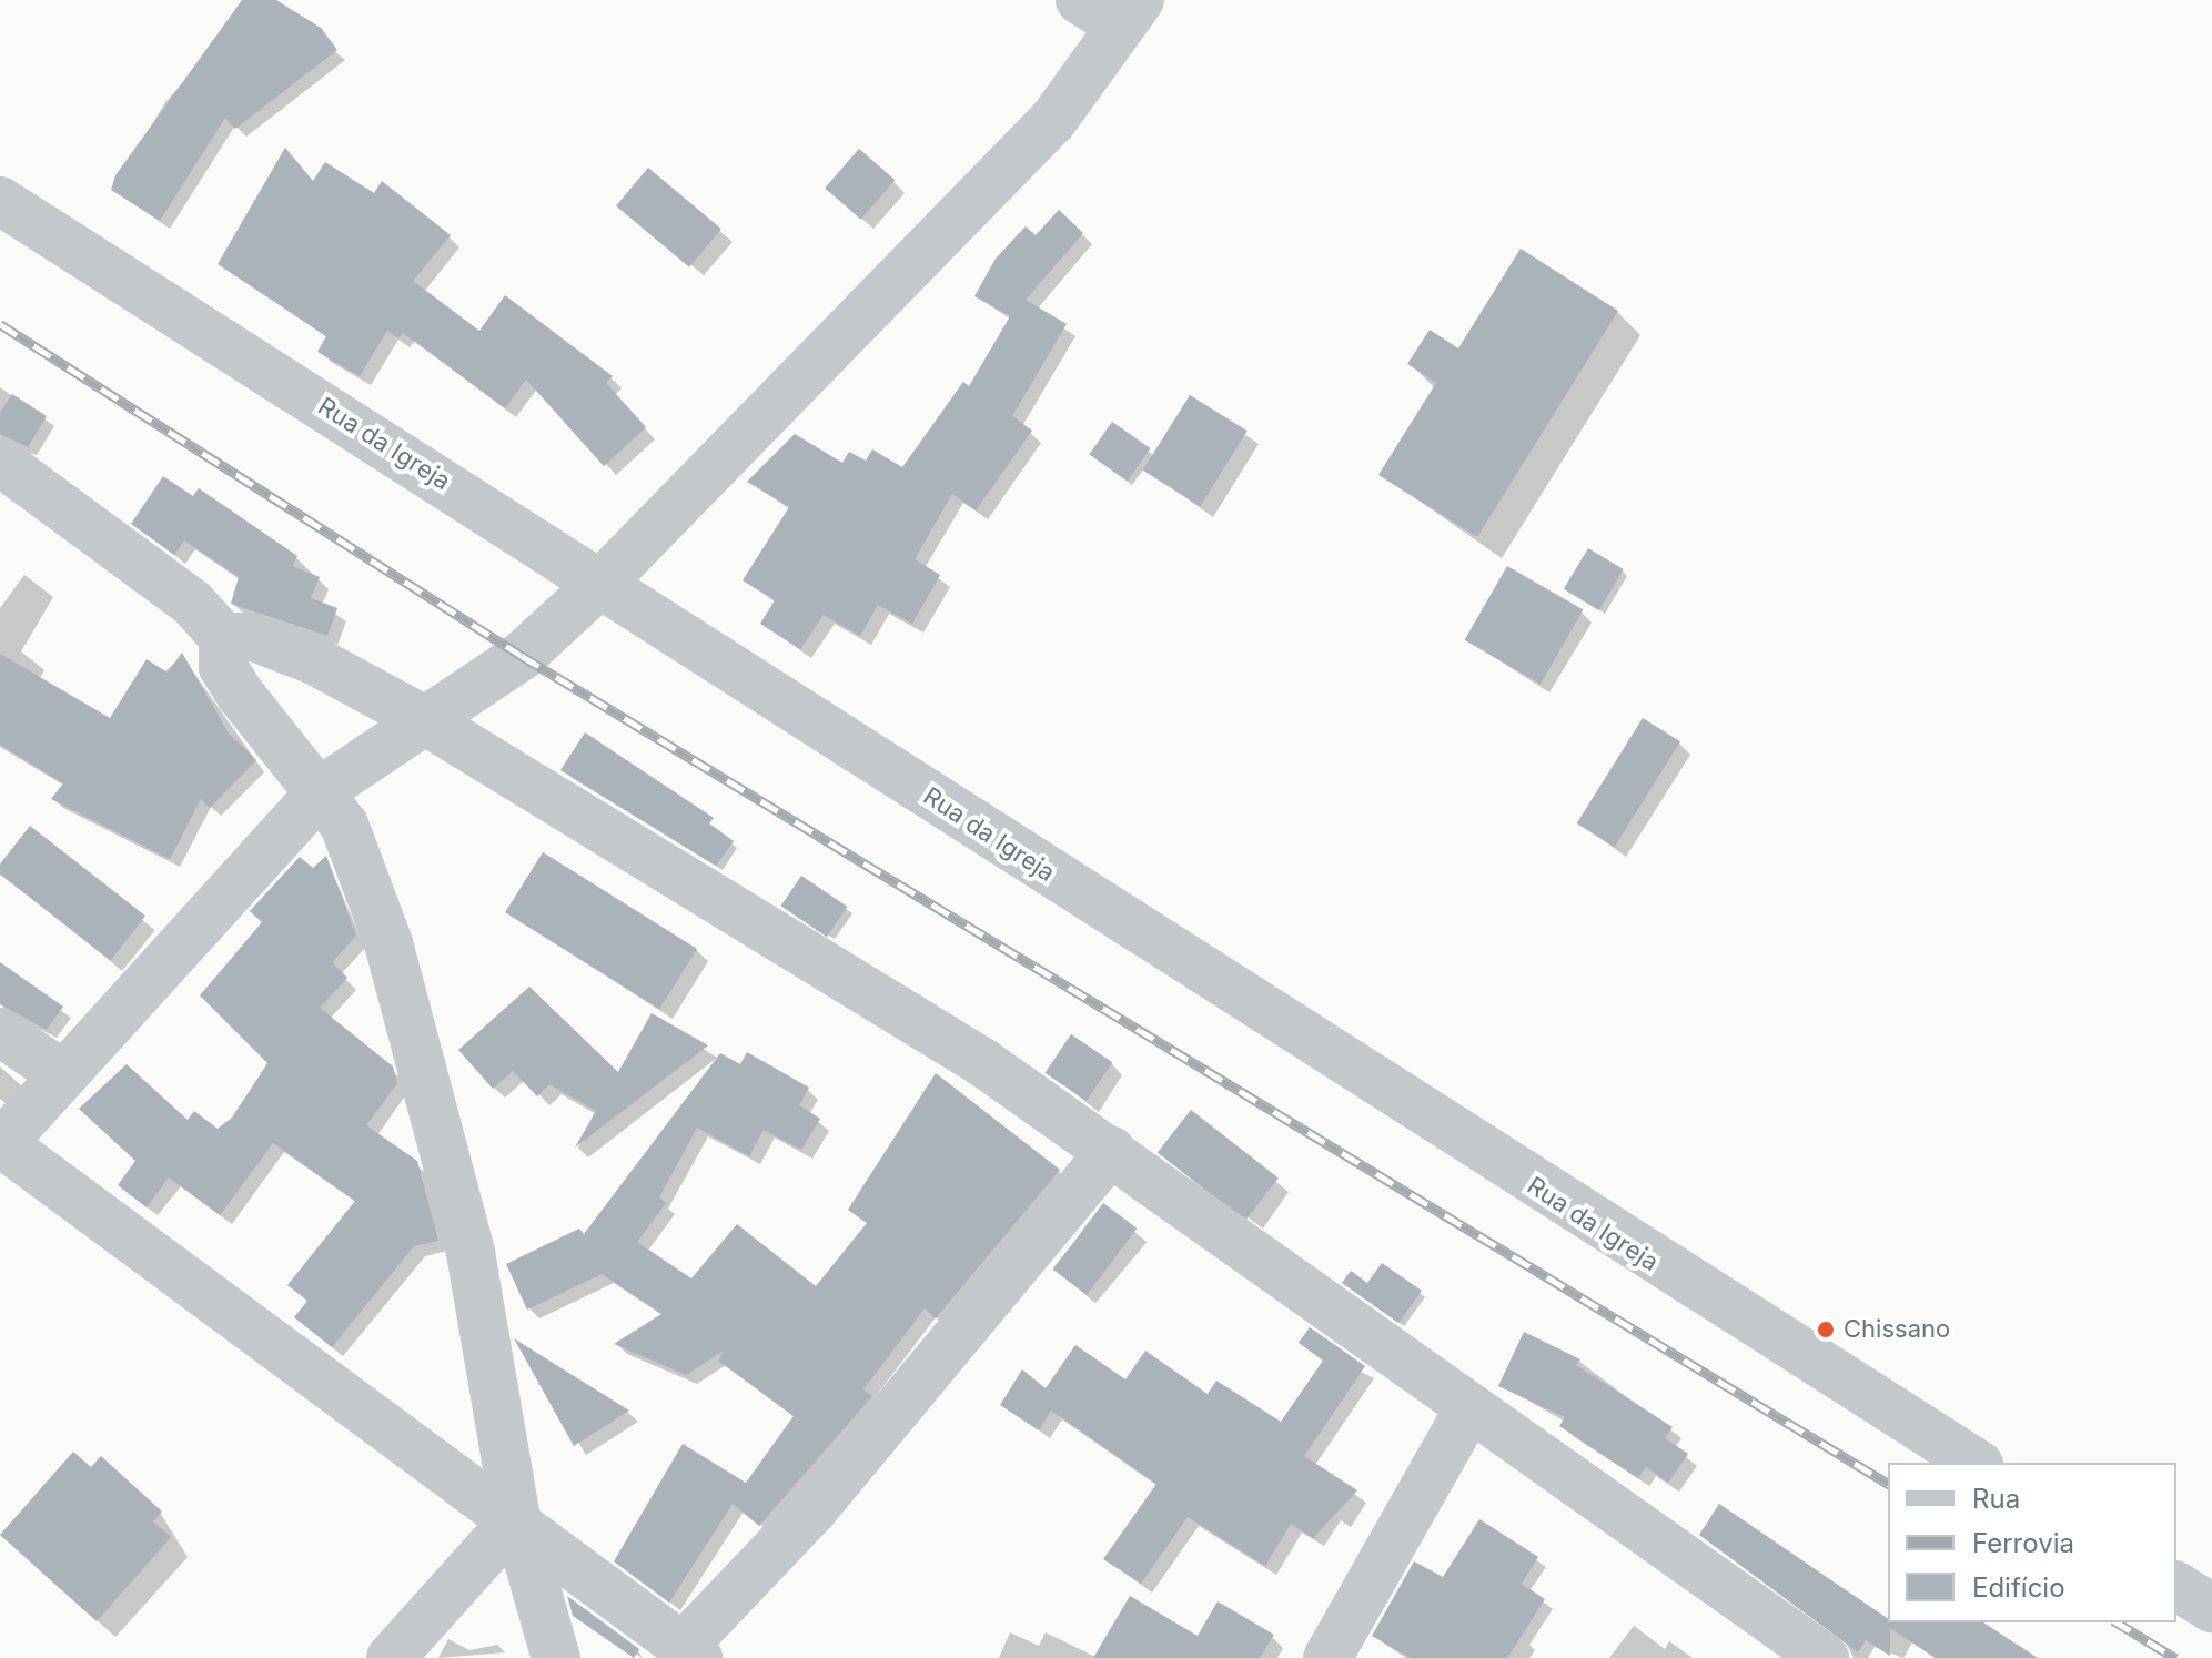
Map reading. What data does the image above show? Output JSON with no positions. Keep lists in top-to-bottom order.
{
  "streets": {
    "street": ["Rua da Igreja"]
  },
  "places": ["Chissano"],
  "legend": ["Rua", "Ferrovia", "Edifício"]
}
